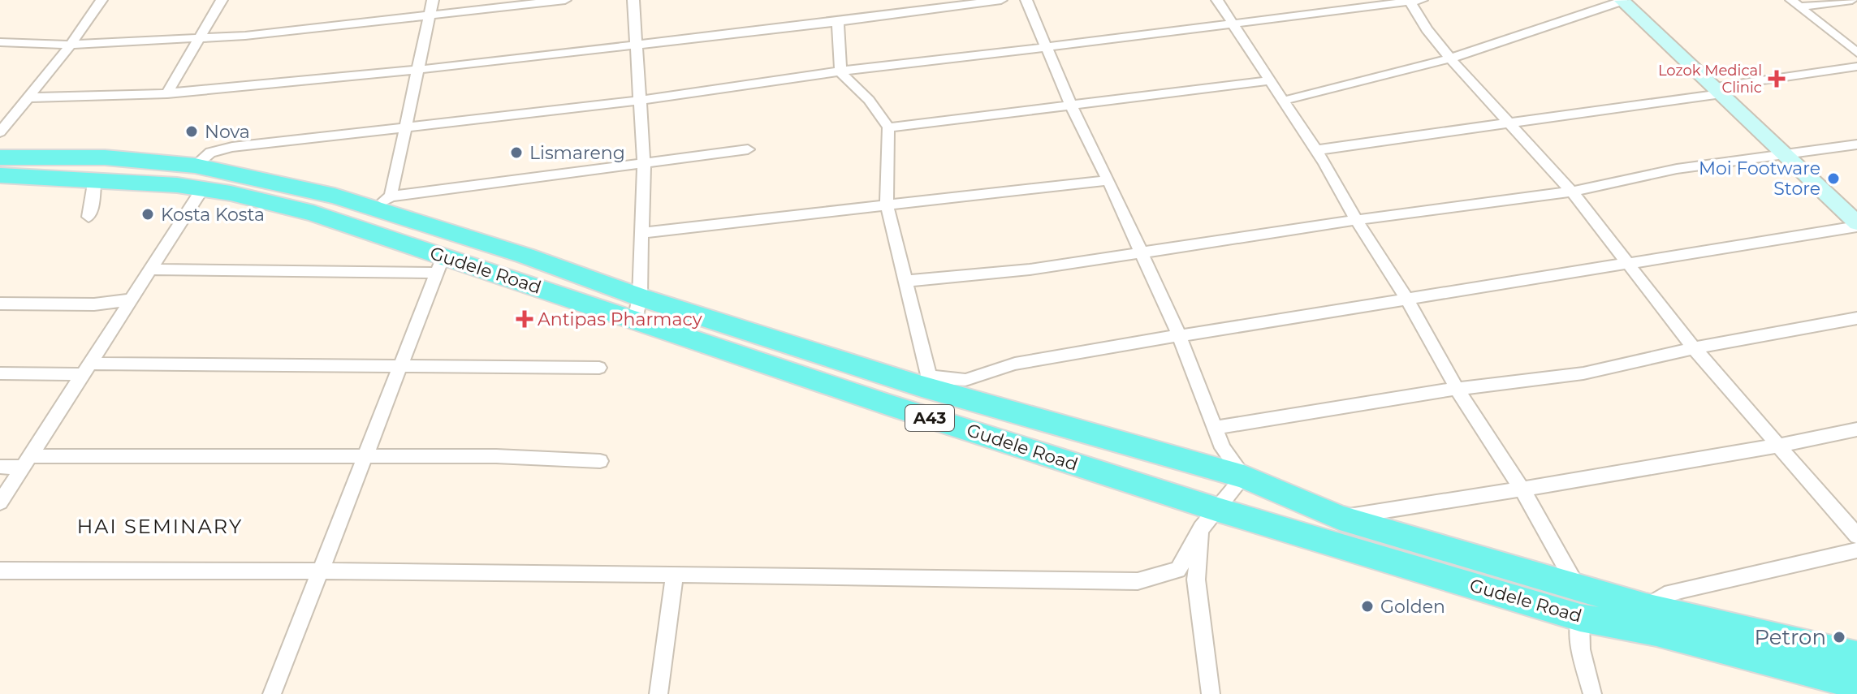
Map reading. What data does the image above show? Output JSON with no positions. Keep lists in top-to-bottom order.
{
  "streets": {
    "highway": ["Gudele Road", "A43"]
  },
  "districts": ["HAI SEMINARY"],
  "places": {
    "health": ["Lozok Medical Clinic", "Antipas Pharmacy"],
    "other": [
      "Nova",
      "Lismareng",
      "Moi Footware Store",
      "Kosta Kosta",
      "Golden",
      "Petron"
    ]
  }
}
